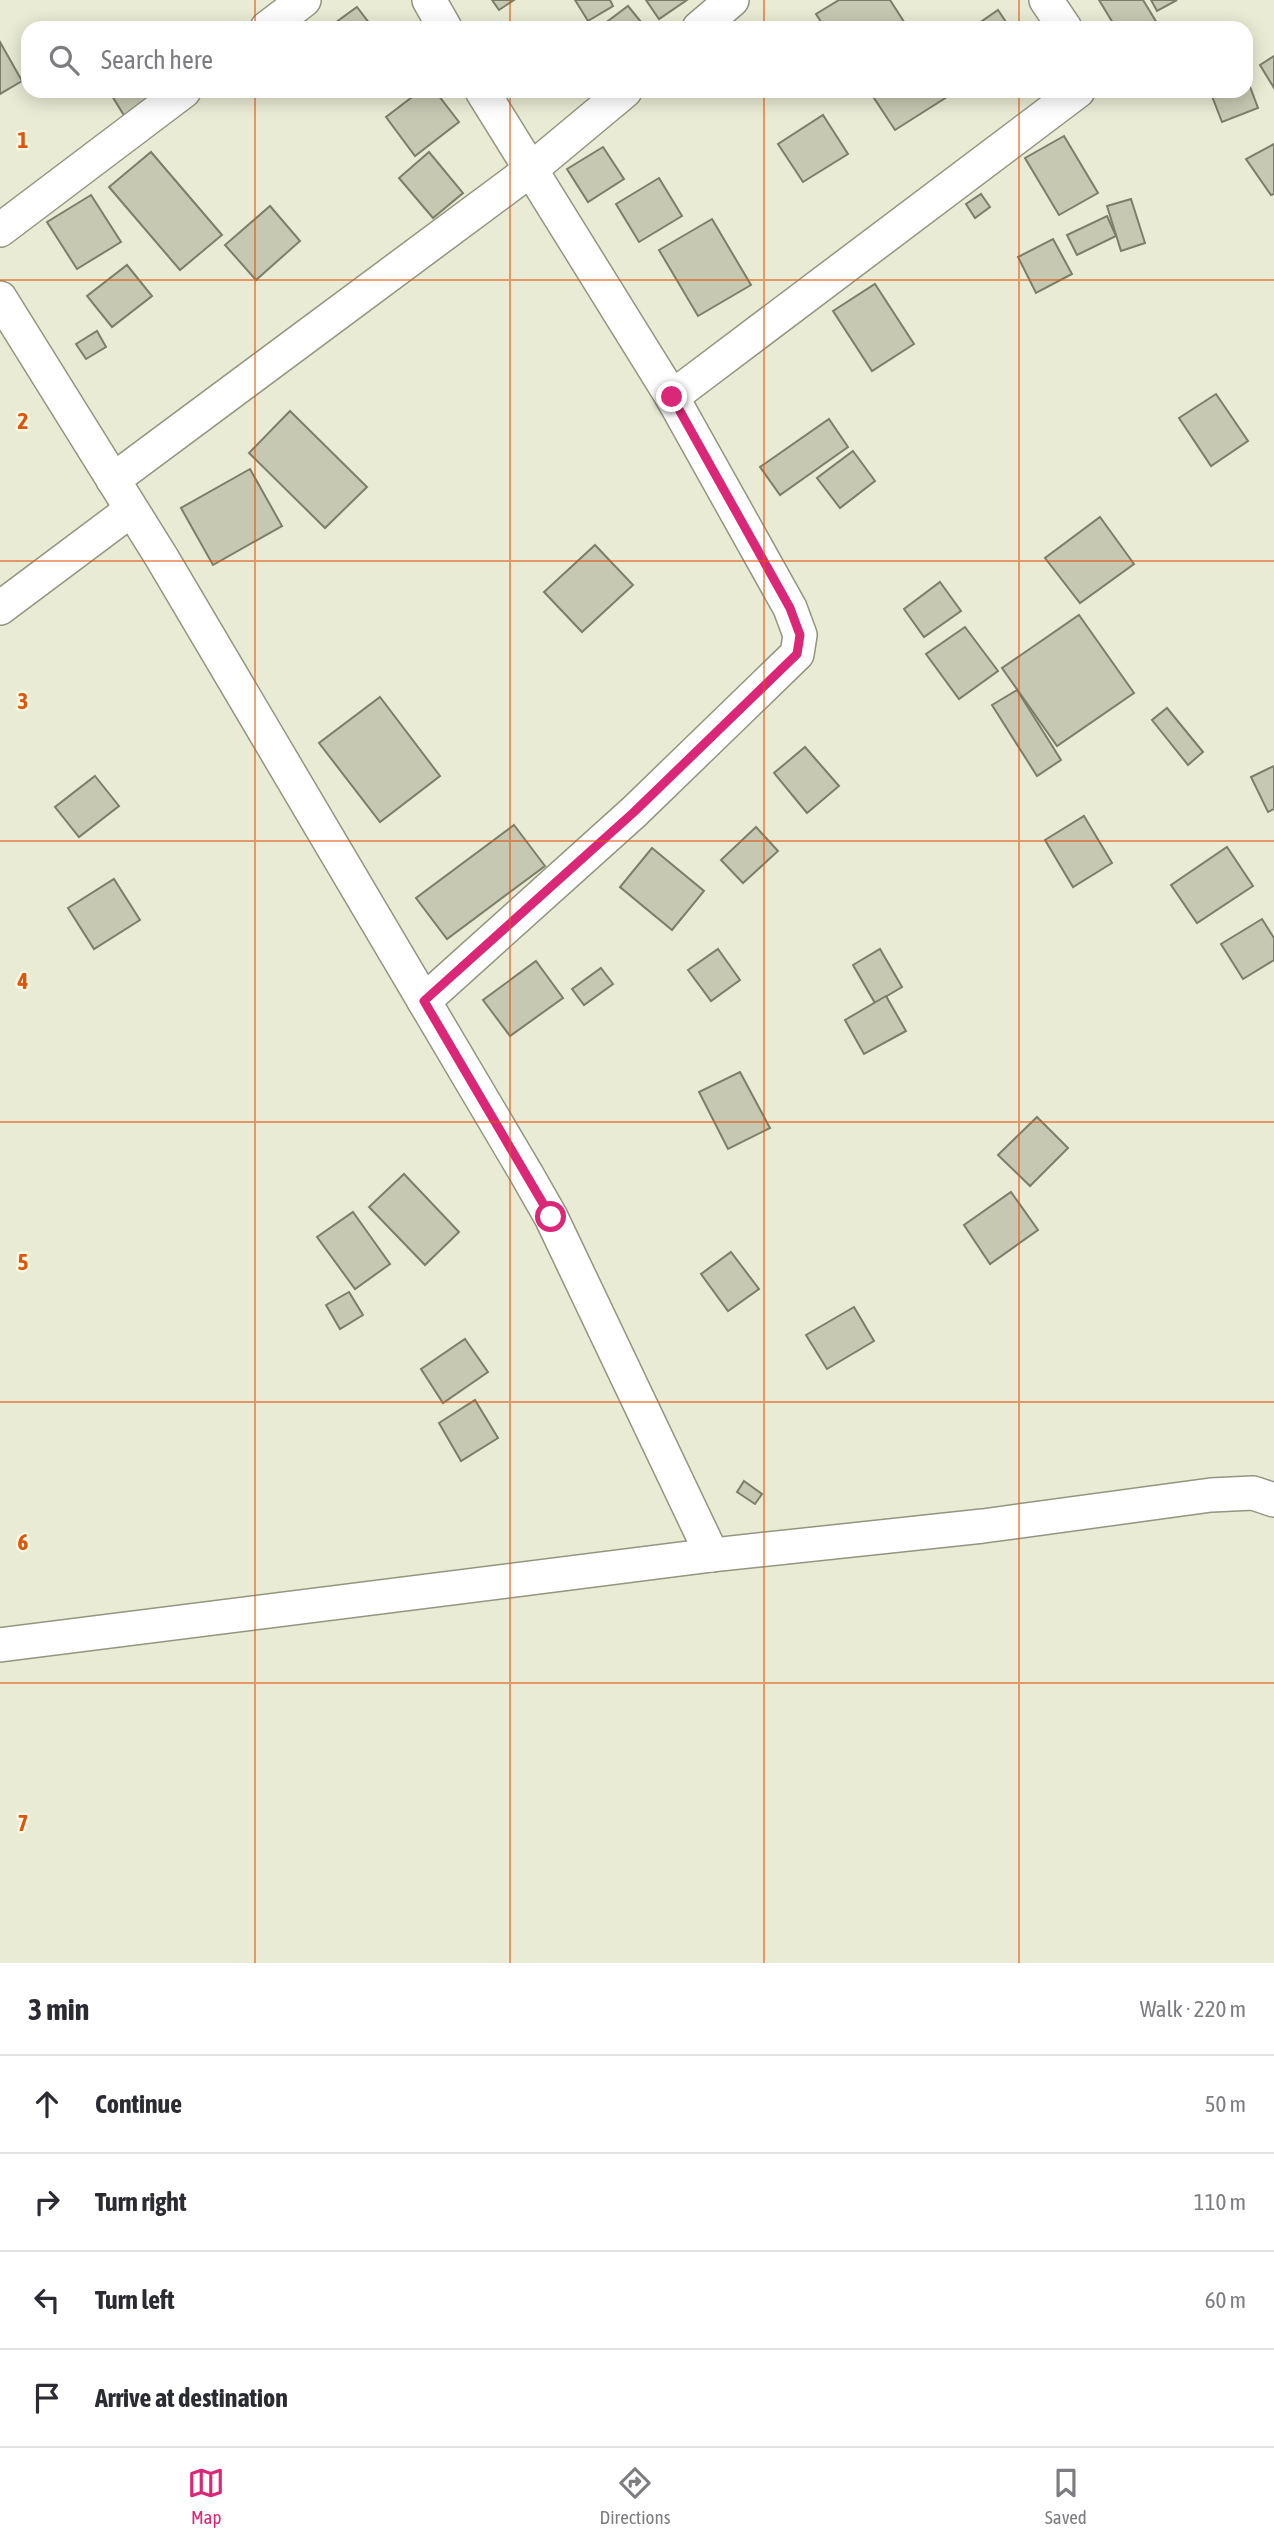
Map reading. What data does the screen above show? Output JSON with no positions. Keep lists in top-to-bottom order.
{
  "page": {
    "search": "Search here",
    "heading": ["3 min", "Walk · 220 m"],
    "list": [
      ["Continue", "50 m"],
      ["Turn right", "110 m"],
      ["Turn left", "60 m"],
      "Arrive at destination"
    ],
    "nav": ["Map", "Directions", "Saved"]
  },
  "grid": {
    "rows": [
      "1",
      "2",
      "3",
      "4",
      "5",
      "6",
      "7"
    ]
  }
}
